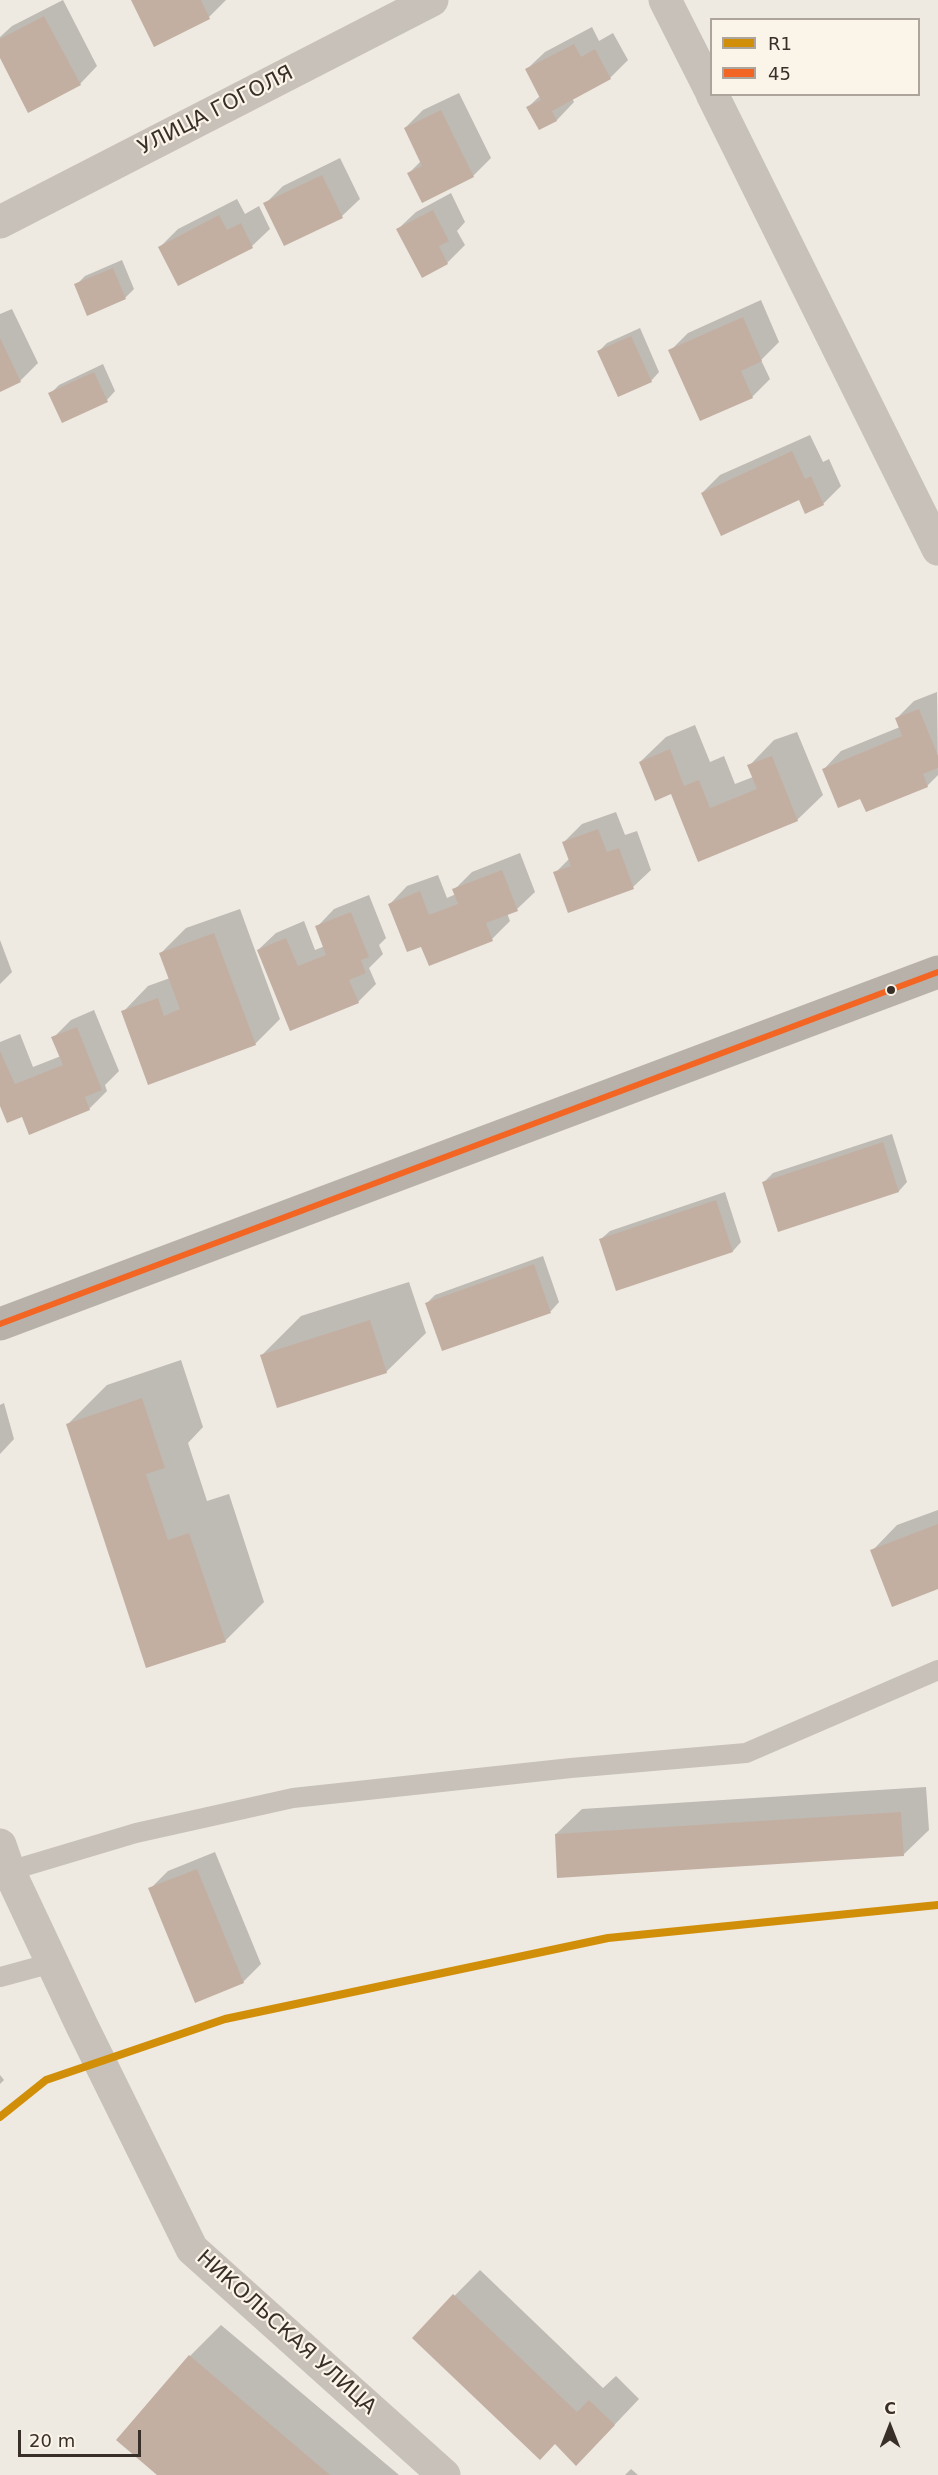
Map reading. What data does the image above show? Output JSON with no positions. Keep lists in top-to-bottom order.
{
  "streets": {
    "street": ["УЛИЦА ГОГОЛЯ", "НИКОЛЬСКАЯ УЛИЦА"]
  },
  "lines": ["transit line 45", "transit line R1"],
  "legend": ["R1", "45"],
  "scale_bar": "20 m",
  "north": "top"
}
